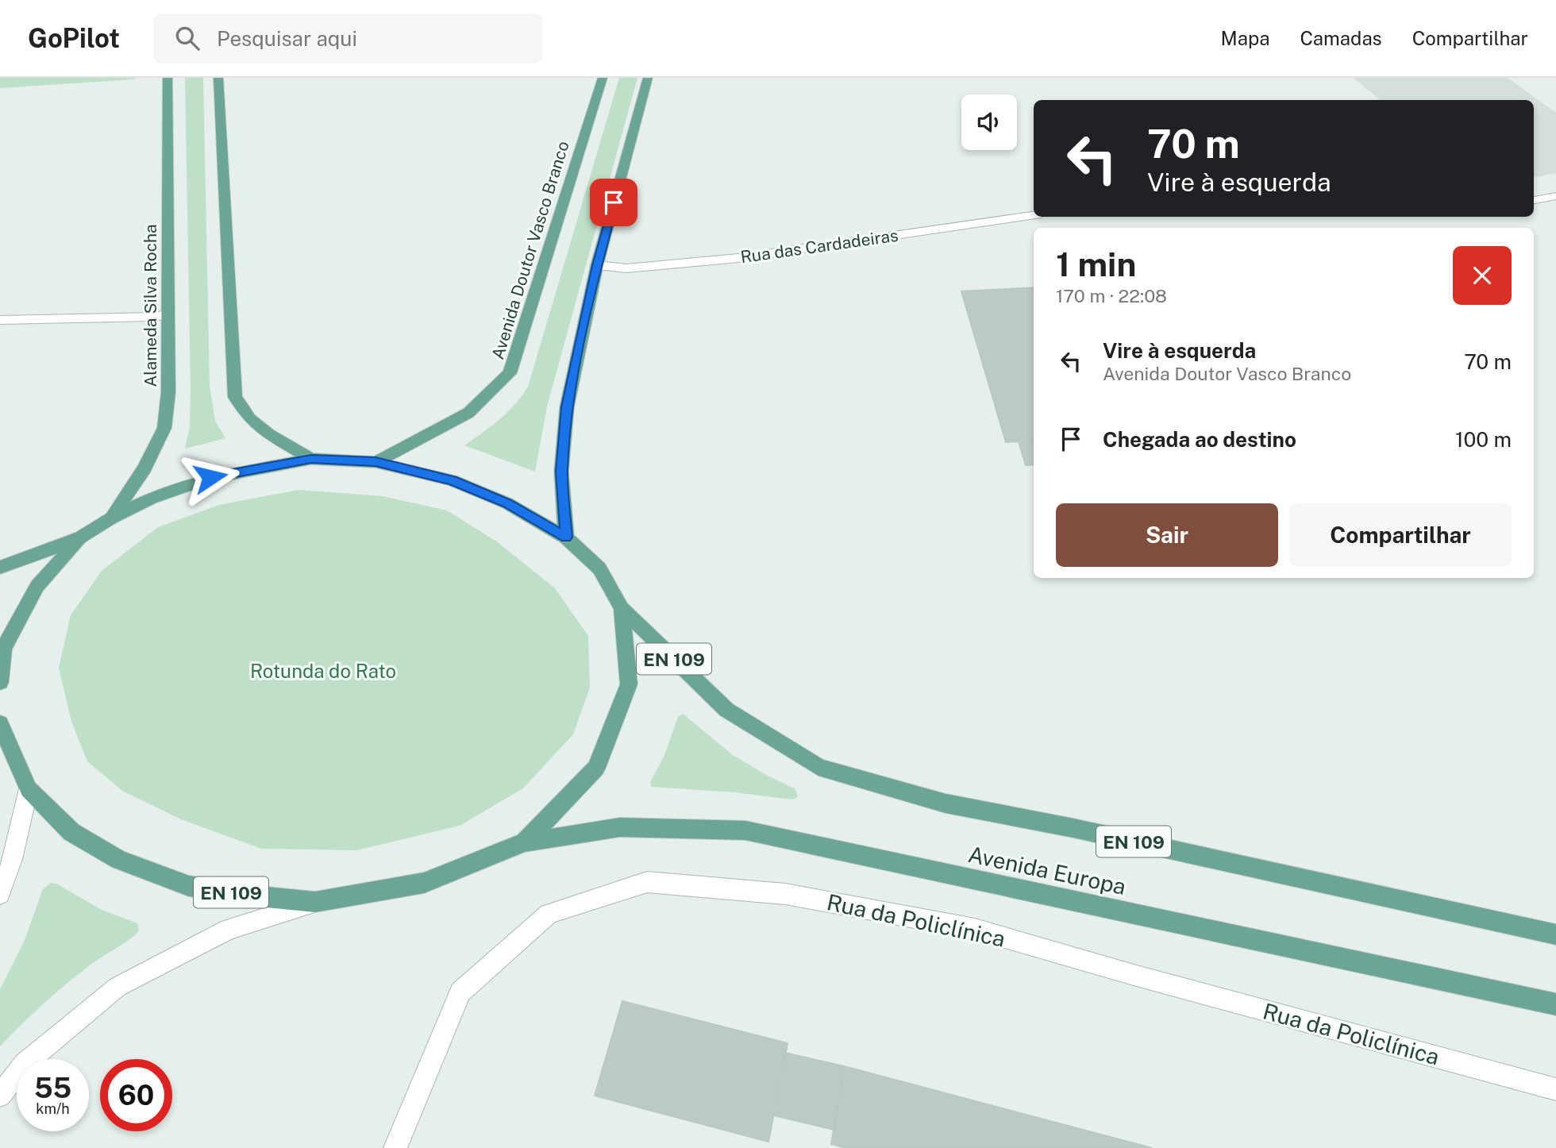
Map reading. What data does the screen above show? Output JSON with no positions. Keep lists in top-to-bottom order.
{
  "streets": {
    "main road": [
      "Avenida Doutor Vasco Branco",
      "Alameda Silva Rocha",
      "EN 109",
      "Avenida Europa"
    ],
    "street": ["Rua das Cardadeiras", "Rua da Policlínica"]
  },
  "crossings": [
    ["Avenida Doutor Vasco Branco", "Avenida Europa"],
    ["Alameda Silva Rocha", "Avenida Europa"],
    ["EN 109", "Avenida Europa"]
  ],
  "parks": ["Rotunda do Rato"],
  "page": {
    "header": "GoPilot",
    "search": "Pesquisar aqui",
    "nav": ["Mapa", "Camadas", "Compartilhar"],
    "turn": ["70 m", "Vire à esquerda"],
    "heading": ["1 min", "170 m · 22:08"],
    "list": [
      {
        "name": "Vire à esquerda",
        "note": "Avenida Doutor Vasco Branco",
        "value": "70 m"
      },
      {
        "name": "Chegada ao destino",
        "value": "100 m"
      }
    ],
    "buttons": ["Sair", "Compartilhar"],
    "speed": "55 km/h",
    "limit": "60"
  }
}
